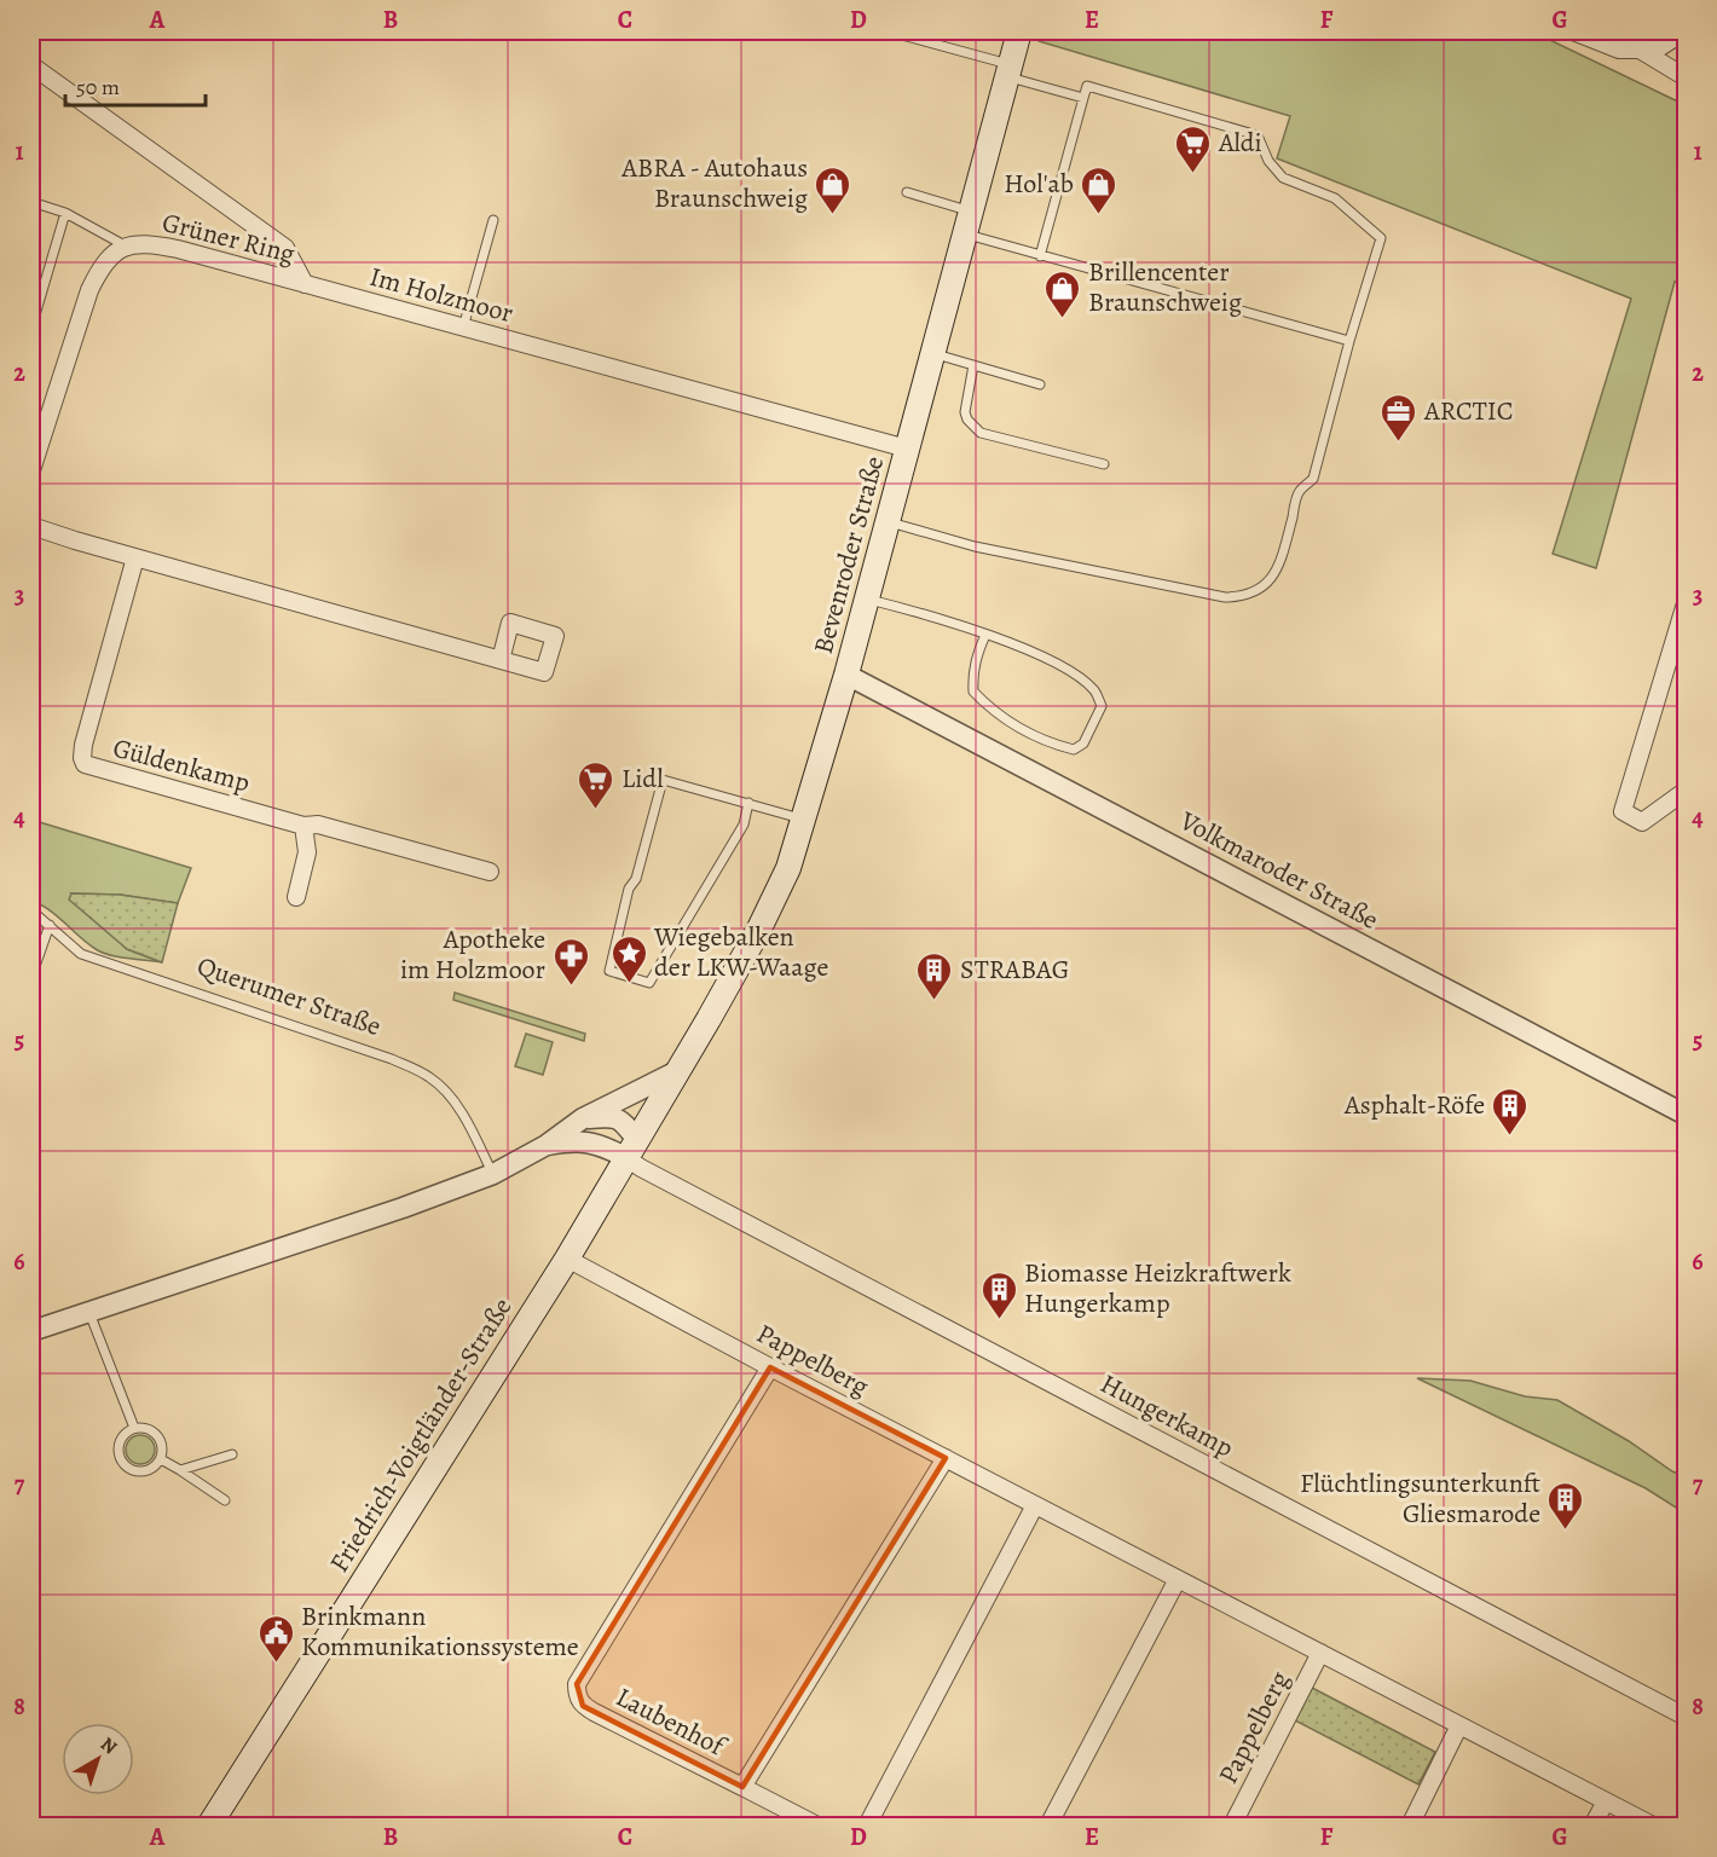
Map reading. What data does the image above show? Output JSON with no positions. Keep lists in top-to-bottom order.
{
  "streets": {
    "main road": ["Bevenroder Straße", "Friedrich-Voigtländer-Straße"],
    "street": [
      "Grüner Ring",
      "Im Holzmoor",
      "Güldenkamp",
      "Volkmaroder Straße",
      "Pappelberg",
      "Hungerkamp",
      "Laubenhof"
    ],
    "lane": ["Querumer Straße"]
  },
  "crossings": [
    ["Grüner Ring", "Im Holzmoor"],
    ["Im Holzmoor", "Bevenroder Straße"],
    ["Bevenroder Straße", "Volkmaroder Straße"],
    ["Bevenroder Straße", "Friedrich-Voigtländer-Straße"],
    ["Pappelberg", "Friedrich-Voigtländer-Straße"],
    ["Pappelberg", "Laubenhof"],
    ["Hungerkamp", "Friedrich-Voigtländer-Straße"]
  ],
  "places": {
    "supermarket": ["Aldi", "Lidl"],
    "shop": ["ABRA - Autohaus Braunschweig", "Hol'ab", "Brillencenter Braunschweig"],
    "office": ["ARCTIC"],
    "place": ["Wiegebalken der LKW-Waage"],
    "pharmacy": ["Apotheke im Holzmoor"],
    "building": [
      "STRABAG",
      "Asphalt-Röfe",
      "Biomasse Heizkraftwerk Hungerkamp",
      "Flüchtlingsunterkunft Gliesmarode"
    ],
    "public building": ["Brinkmann Kommunikationssysteme"]
  },
  "scale_bar": "50 m",
  "north": "top right",
  "grid": {
    "columns": [
      "A",
      "B",
      "C",
      "D",
      "E",
      "F",
      "G"
    ],
    "rows": [
      "1",
      "2",
      "3",
      "4",
      "5",
      "6",
      "7",
      "8"
    ]
  }
}
